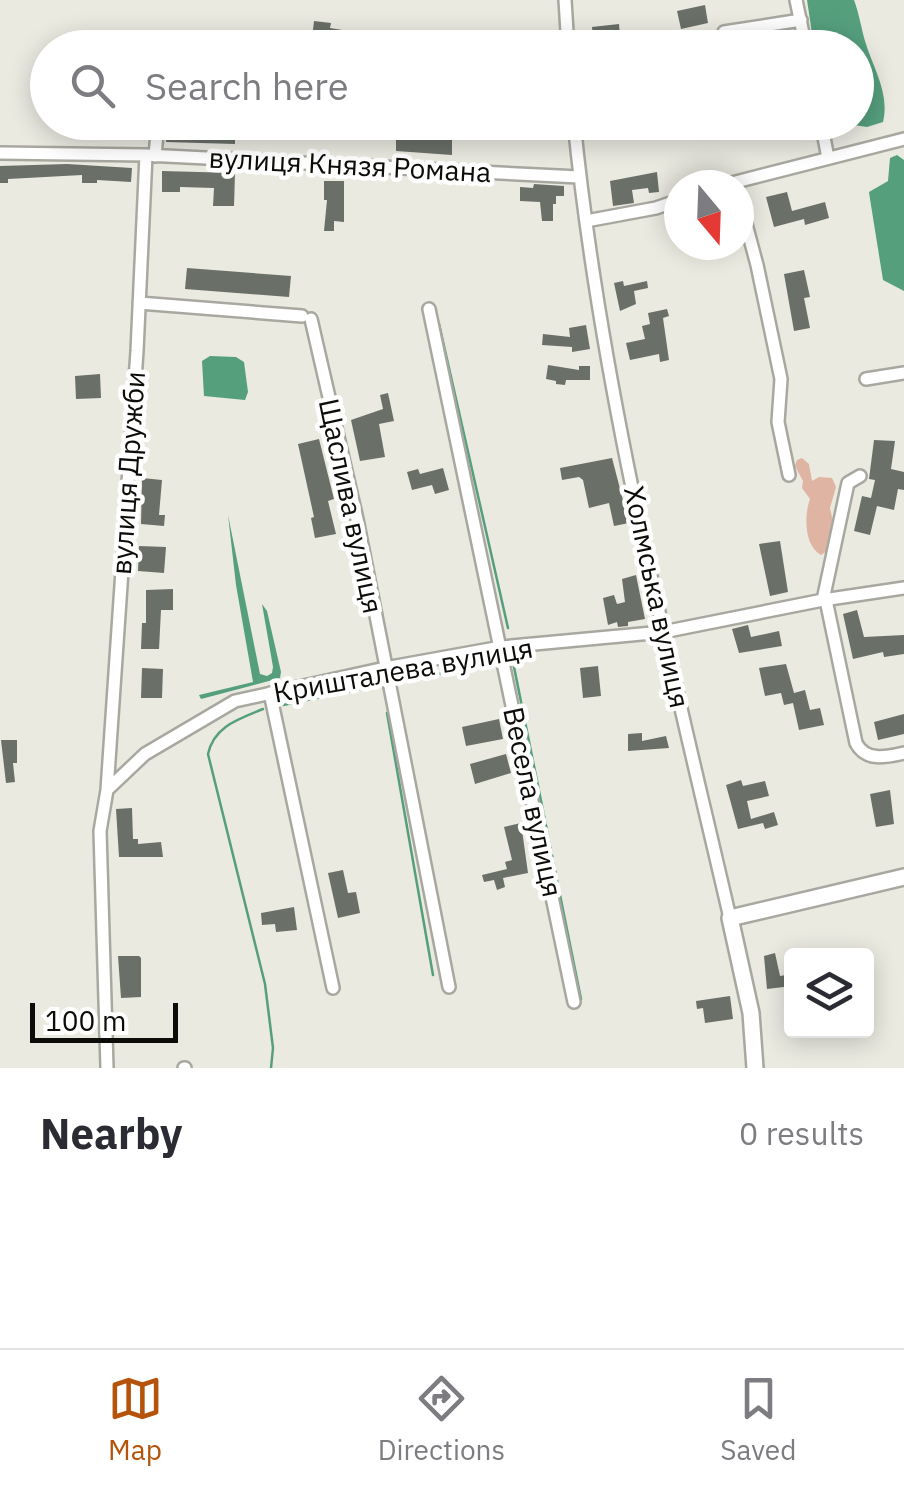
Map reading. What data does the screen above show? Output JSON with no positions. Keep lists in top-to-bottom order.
{
  "streets": {
    "street": [
      "вулиця Князя Романа",
      "вулиця Дружби",
      "Щаслива вулиця",
      "Холмська вулиця",
      "Кришталева вулиця",
      "Весела вулиця"
    ]
  },
  "crossings": [
    ["вулиця Князя Романа", "вулиця Дружби"],
    ["вулиця Князя Романа", "Холмська вулиця"],
    ["вулиця Дружби", "Щаслива вулиця"],
    ["вулиця Дружби", "Кришталева вулиця"],
    ["Щаслива вулиця", "Кришталева вулиця"],
    ["Холмська вулиця", "Кришталева вулиця"],
    ["Кришталева вулиця", "Весела вулиця"]
  ],
  "scale_bar": "100 m",
  "north": "bottom",
  "page": {
    "search": "Search here",
    "scale": "100 m",
    "heading": ["Nearby", "0 results"],
    "nav": ["Map", "Directions", "Saved"]
  }
}
